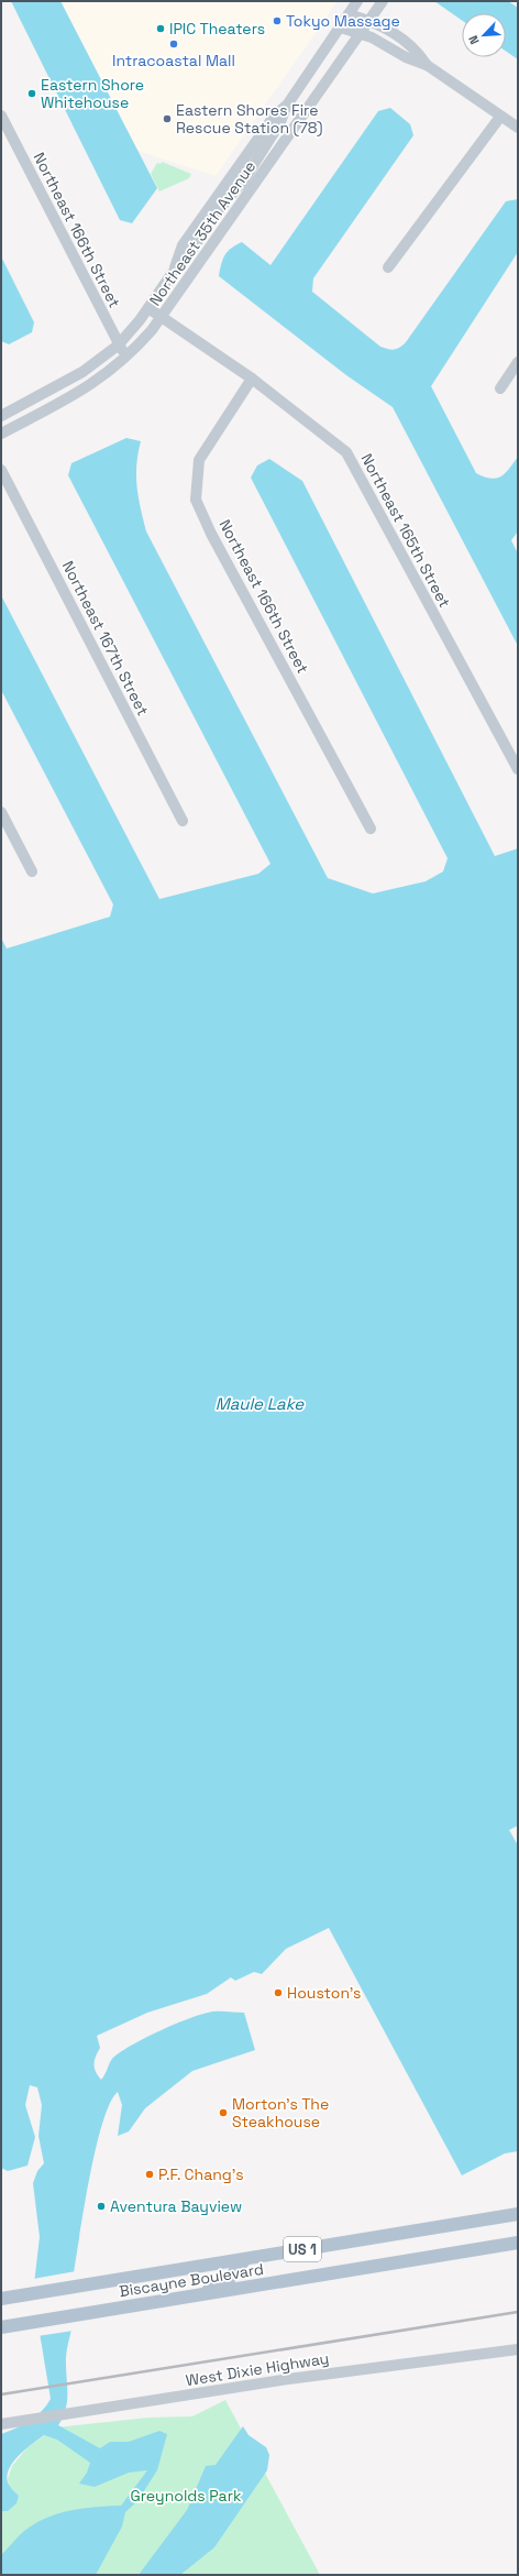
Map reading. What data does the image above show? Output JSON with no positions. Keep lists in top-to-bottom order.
{
  "streets": {
    "main road": ["US 1", "Biscayne Boulevard"],
    "street": [
      "Northeast 166th Street",
      "Northeast 35th Avenue",
      "Northeast 165th Street",
      "Northeast 167th Street",
      "West Dixie Highway"
    ]
  },
  "crossings": [
    ["Northeast 166th Street", "Northeast 35th Avenue"],
    ["Northeast 166th Street", "Northeast 165th Street"],
    ["Northeast 35th Avenue", "Northeast 165th Street"]
  ],
  "water": ["Maule Lake"],
  "parks": ["Greynolds Park"],
  "places": [
    "Tokyo Massage",
    "IPIC Theaters",
    "Intracoastal Mall",
    "Eastern Shore Whitehouse",
    "Eastern Shores Fire Rescue Station (78)",
    "Houston's",
    "Morton's The Steakhouse",
    "P.F. Chang's",
    "Aventura Bayview"
  ],
  "north": "bottom left"
}
